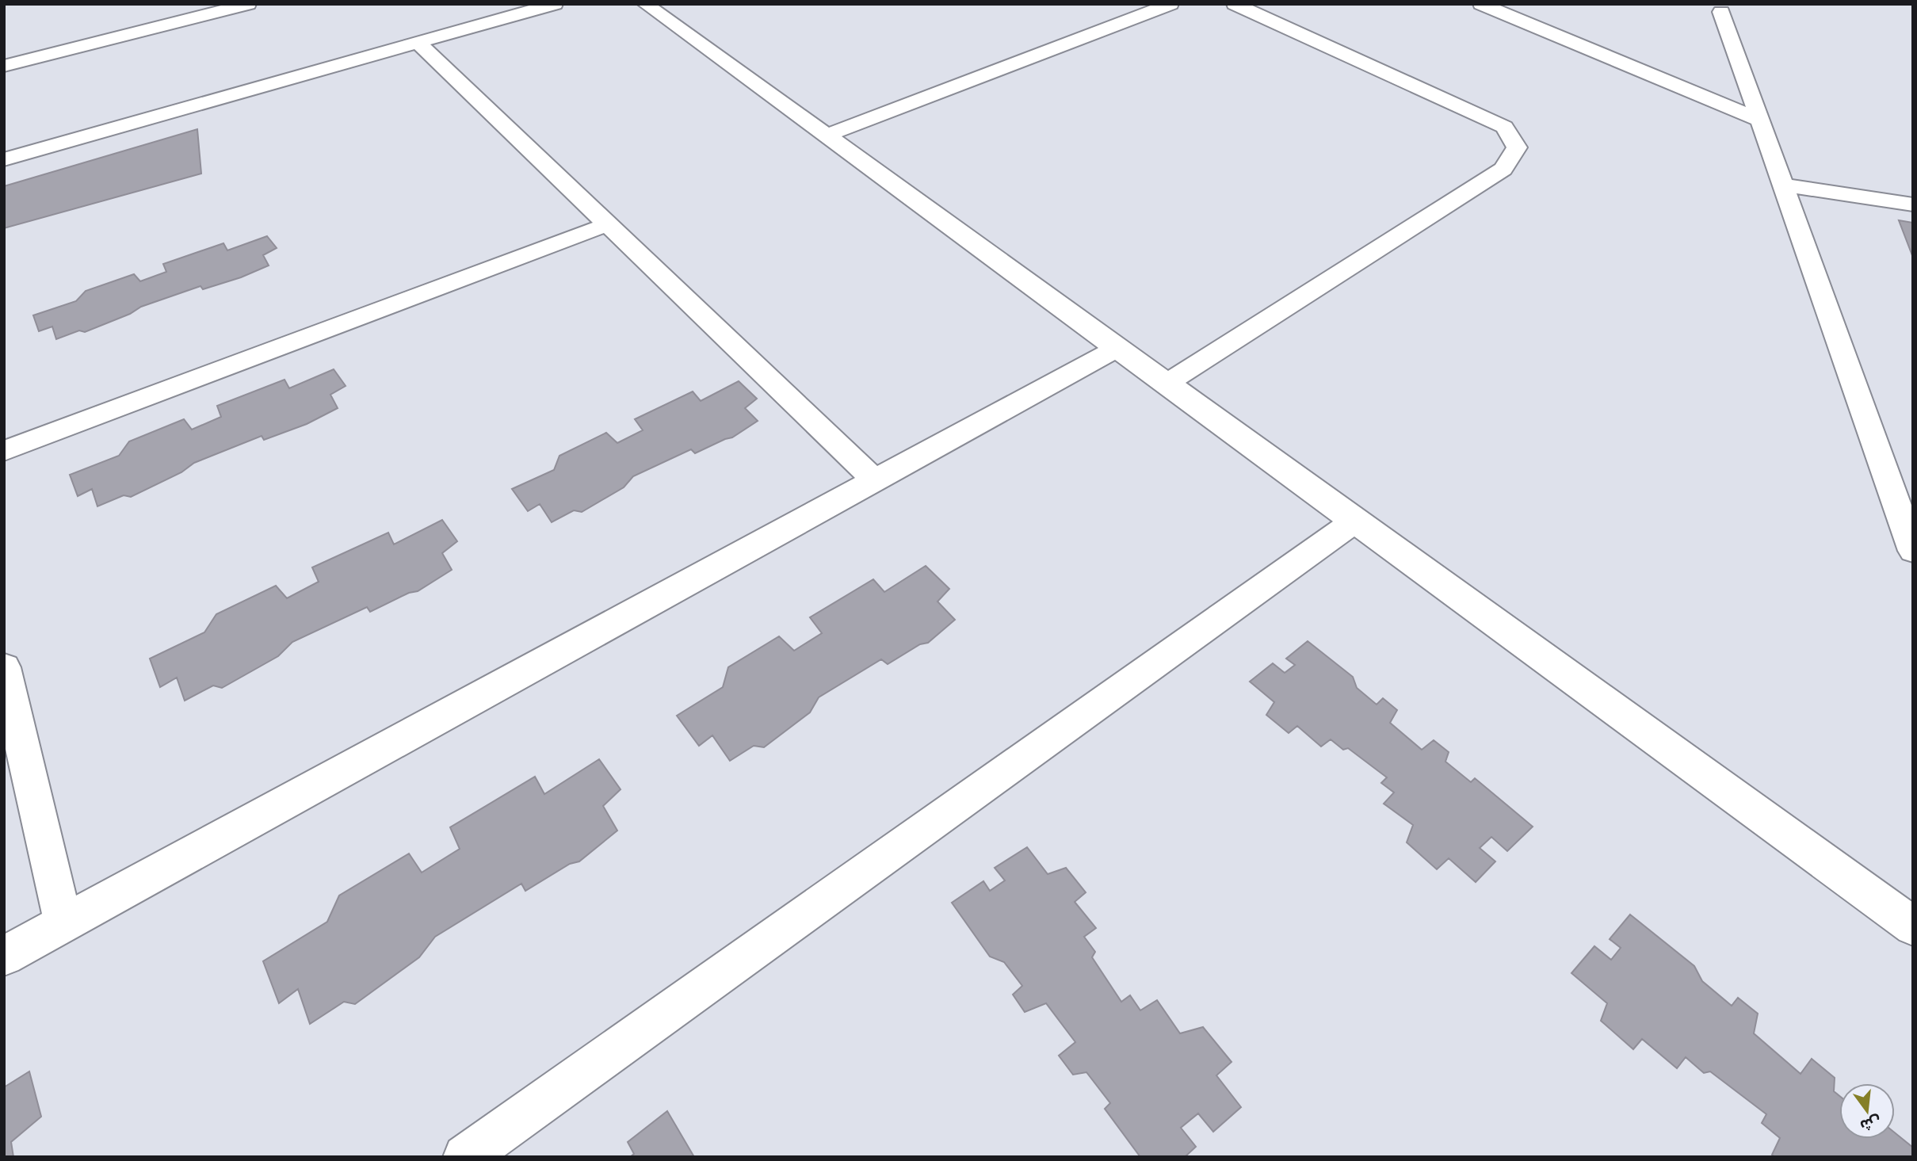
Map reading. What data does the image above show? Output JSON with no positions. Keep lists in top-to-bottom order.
{
  "north": "bottom"
}
